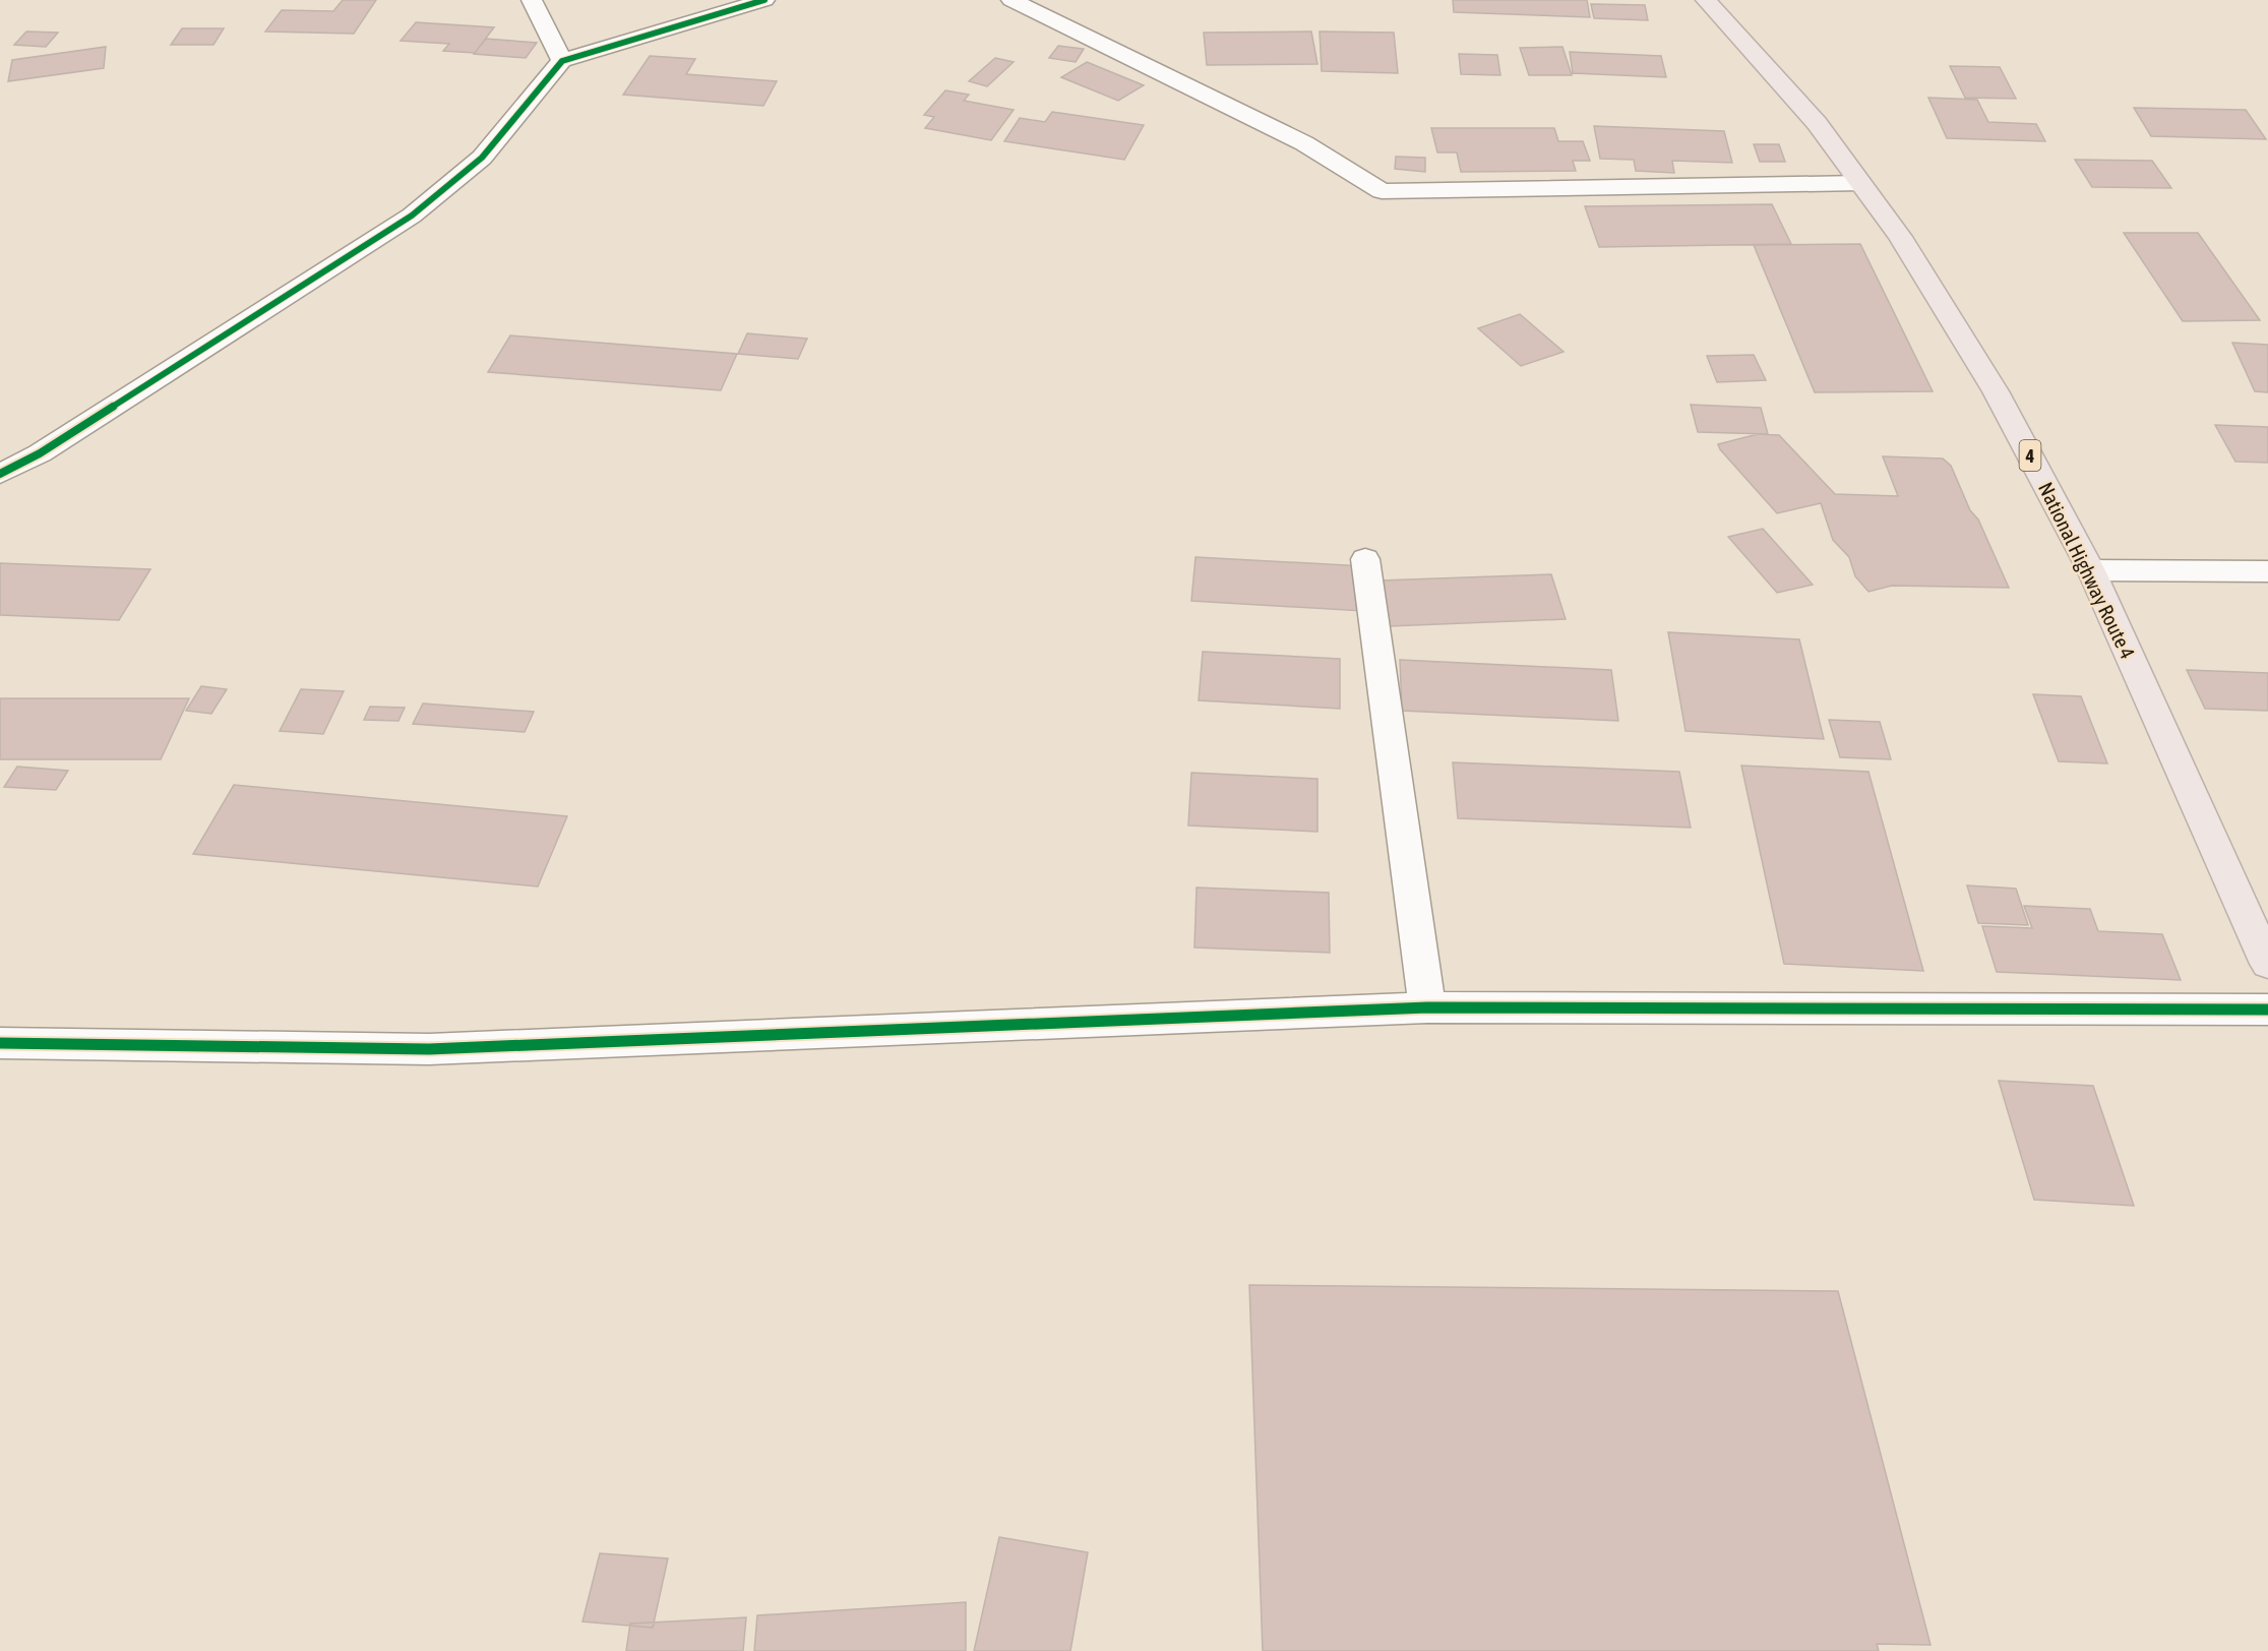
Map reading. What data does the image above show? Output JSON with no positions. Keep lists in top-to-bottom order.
{
  "streets": {
    "highway": ["4", "National Highway Route 4"]
  }
}
